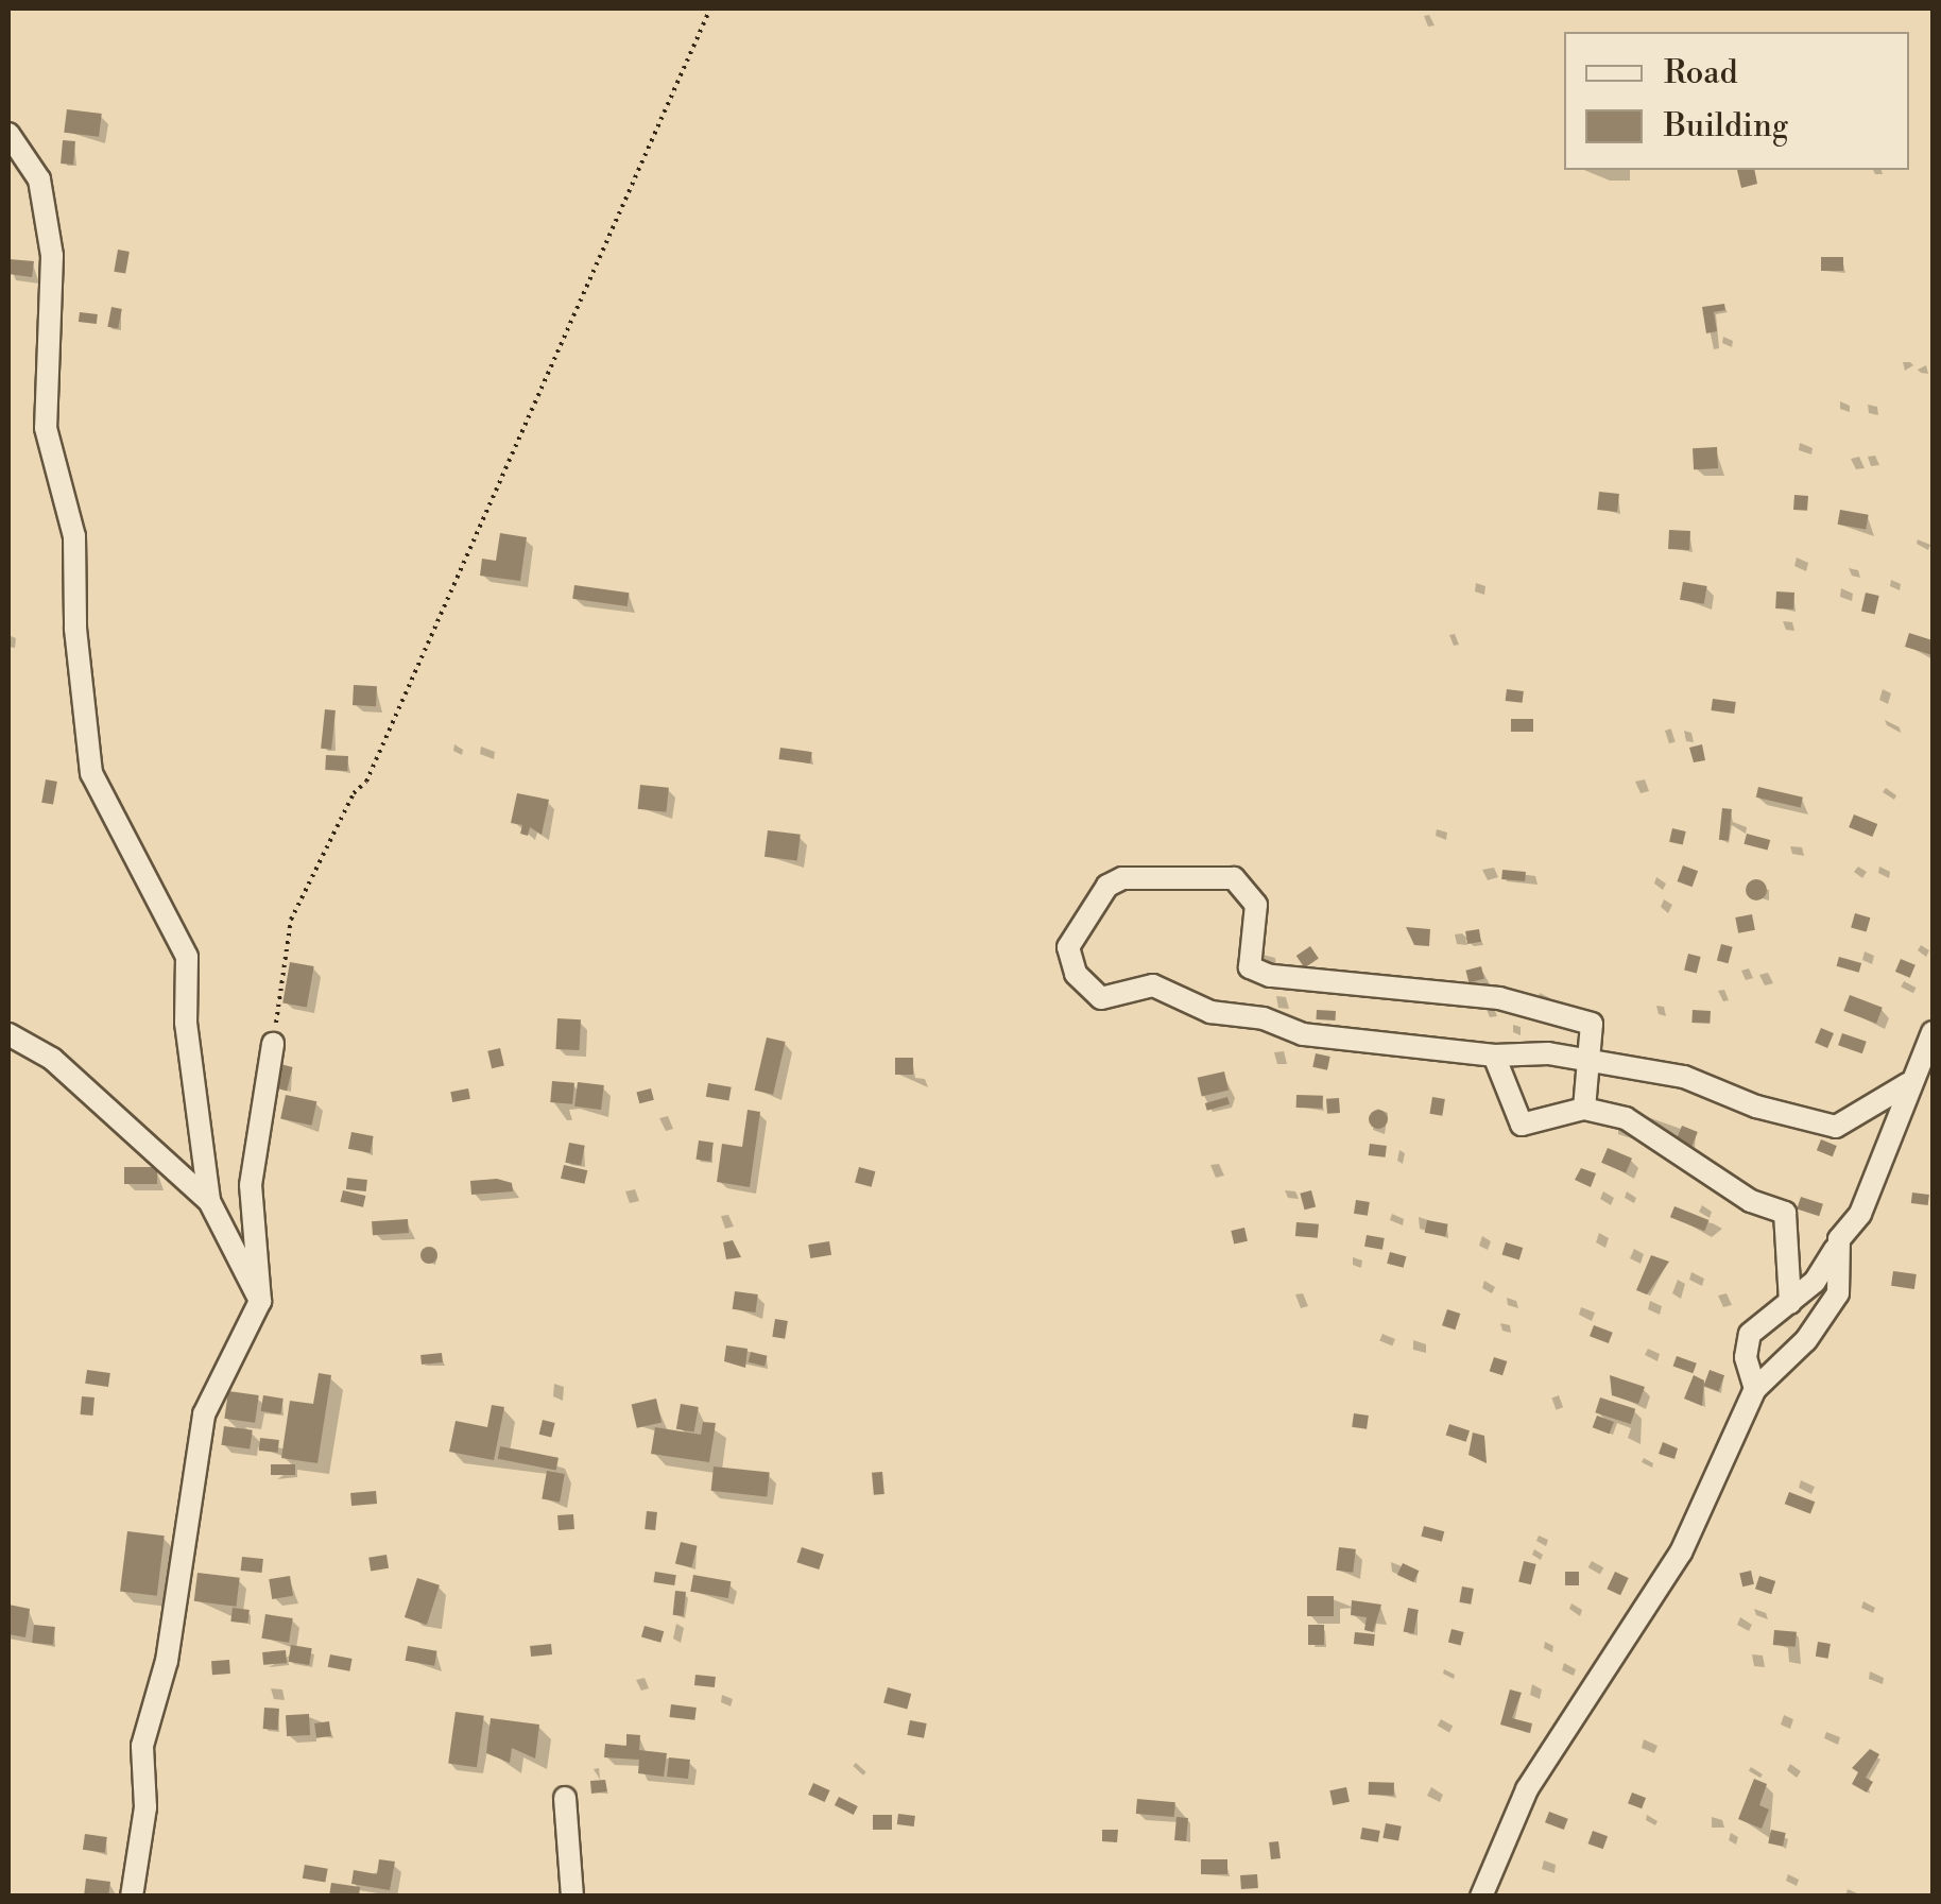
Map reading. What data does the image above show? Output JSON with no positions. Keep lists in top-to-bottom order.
{
  "legend": ["Road", "Building"]
}
